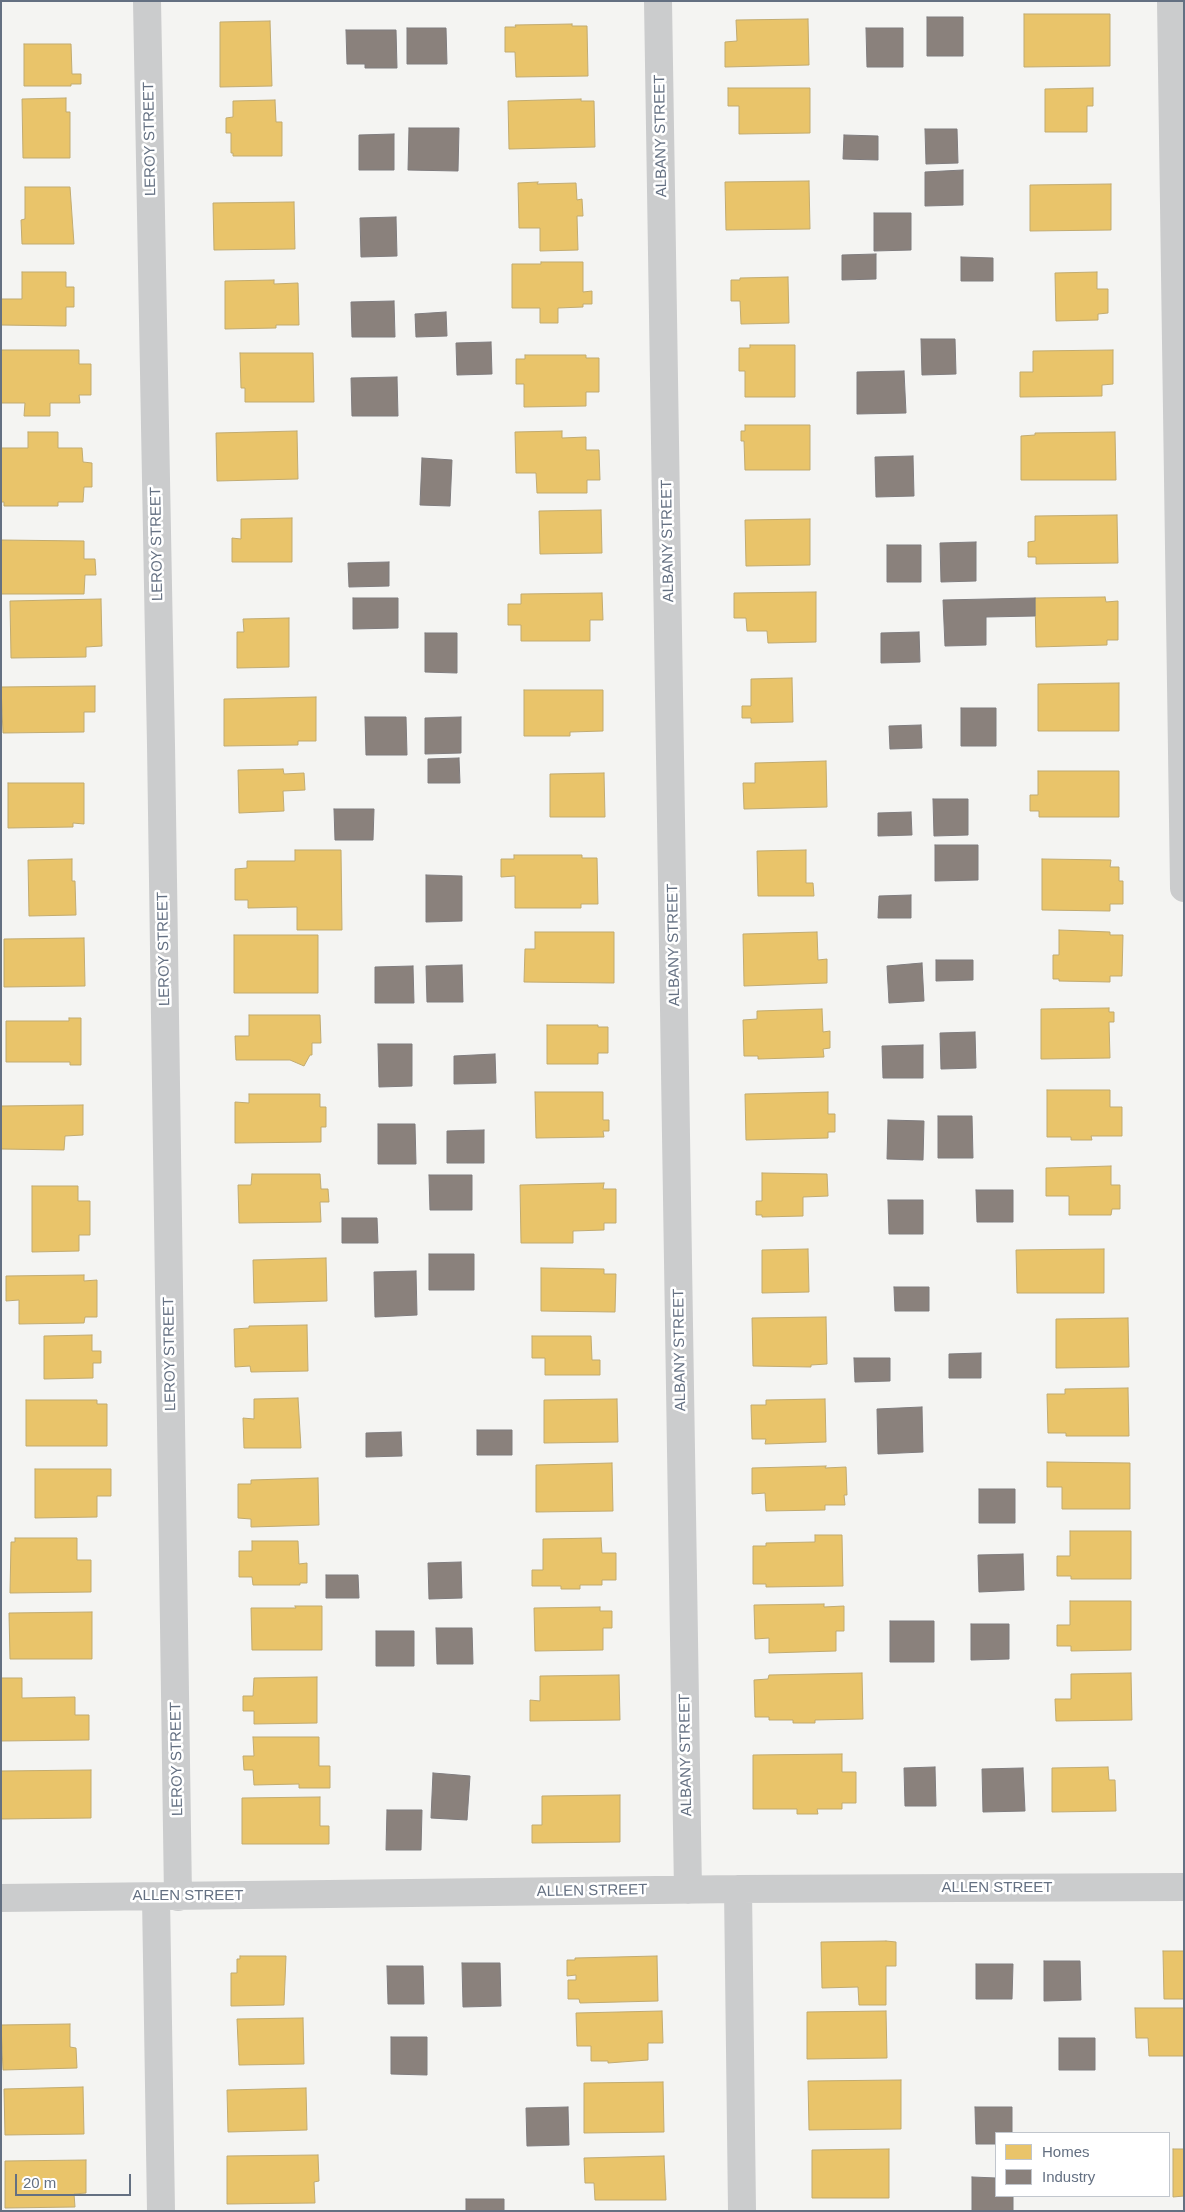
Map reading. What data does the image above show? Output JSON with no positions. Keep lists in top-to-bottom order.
{
  "streets": {
    "street": ["ALBANY STREET", "LEROY STREET", "ALLEN STREET"]
  },
  "crossings": [
    ["ALBANY STREET", "ALLEN STREET"],
    ["LEROY STREET", "ALLEN STREET"]
  ],
  "legend": ["Homes", "Industry"],
  "scale_bar": "20 m"
}
